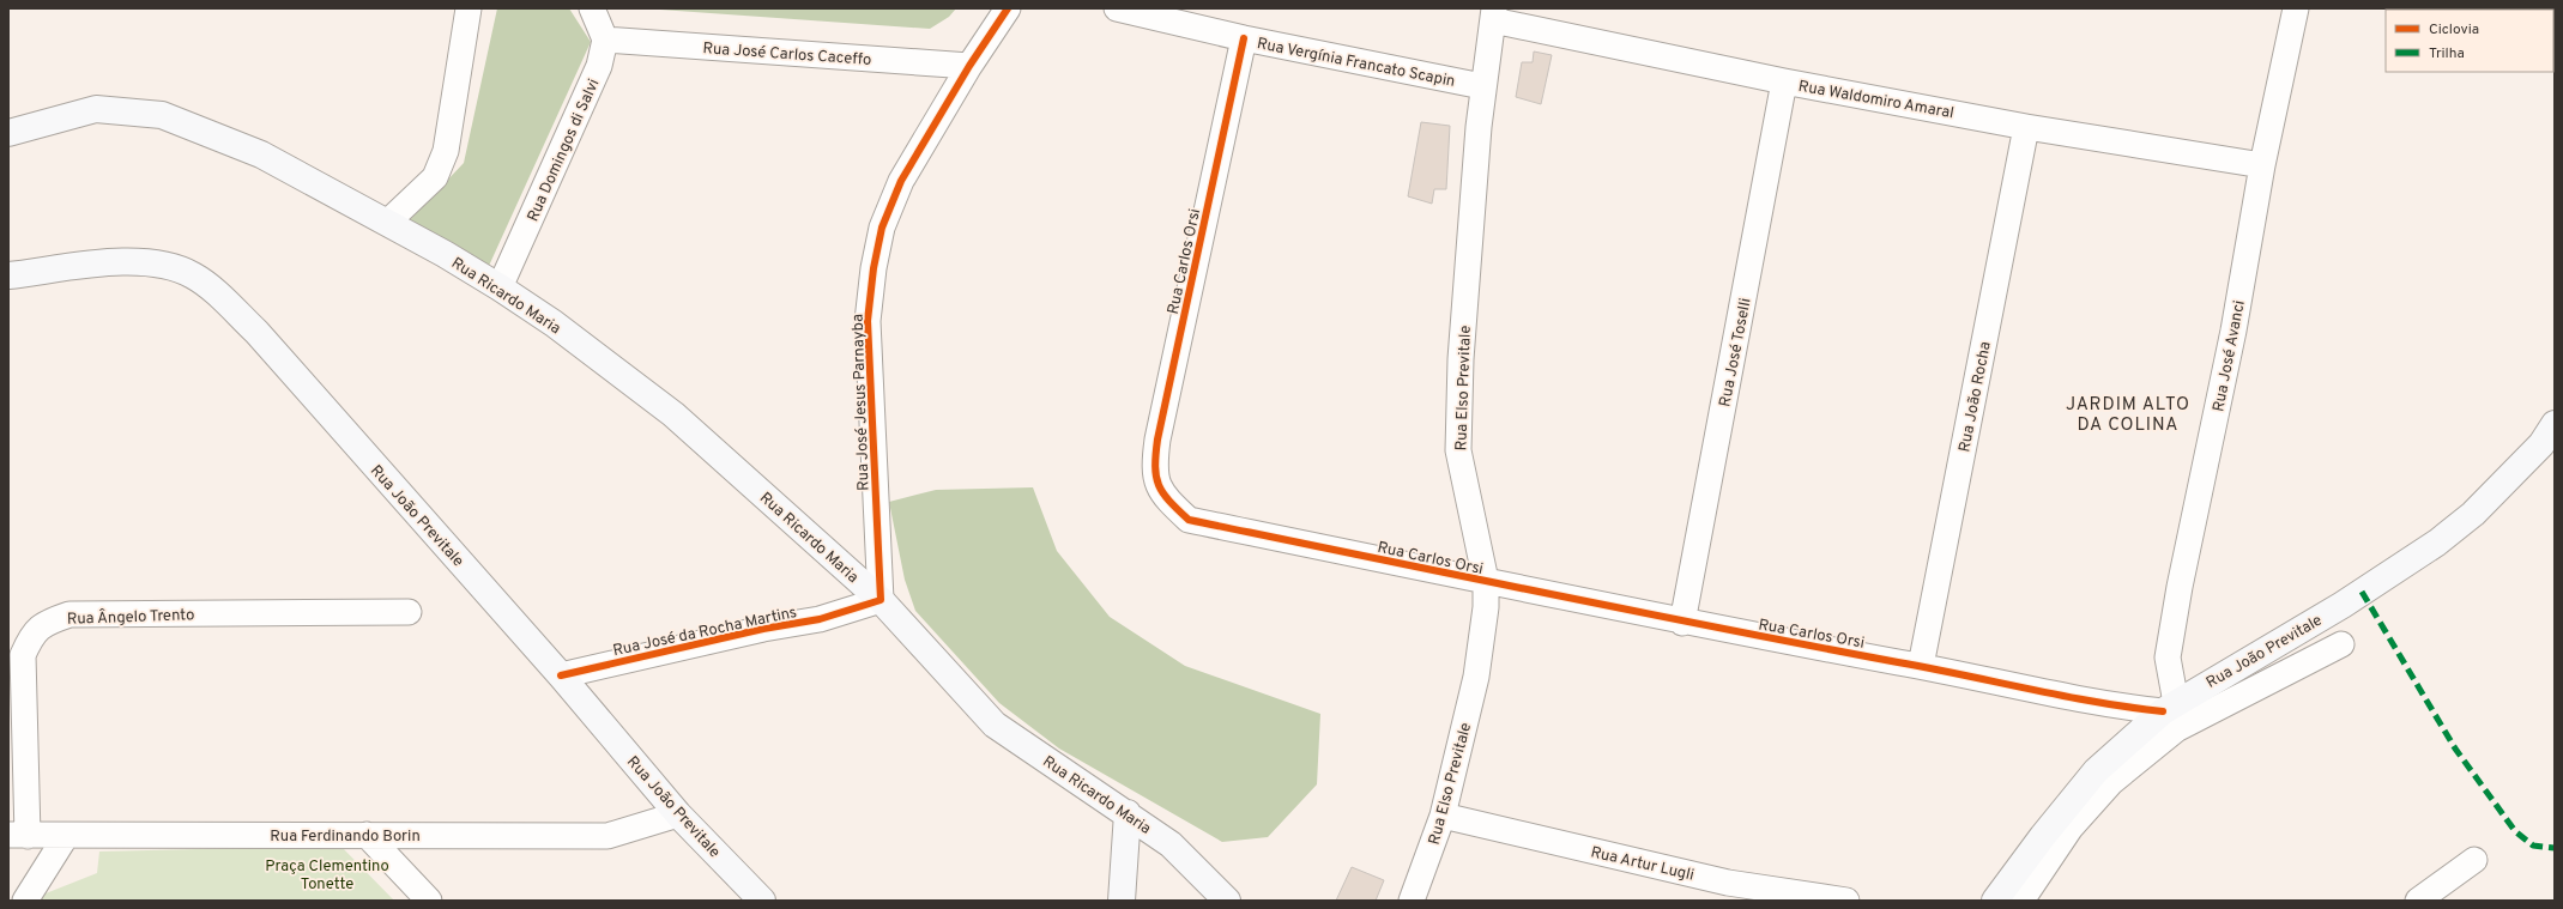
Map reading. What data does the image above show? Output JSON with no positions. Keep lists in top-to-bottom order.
{
  "streets": {
    "main road": ["Rua Ricardo Maria", "Rua João Previtale"],
    "street": [
      "Rua José Carlos Caceffo",
      "Rua Vergínia Francato Scapin",
      "Rua Waldomiro Amaral",
      "Rua Domingos di Salvi",
      "Rua Carlos Orsi",
      "Rua José Toselli",
      "Rua José Avanci",
      "Rua Elso Previtale",
      "Rua João Rocha",
      "Rua José Jesus Parnayba",
      "Rua Ângelo Trento",
      "Rua José da Rocha Martins",
      "Rua Ferdinando Borin",
      "Rua Artur Lugli"
    ]
  },
  "crossings": [
    ["Rua José Carlos Caceffo", "Rua Domingos di Salvi"],
    ["Rua José Carlos Caceffo", "Rua José Jesus Parnayba"],
    ["Rua Vergínia Francato Scapin", "Rua Carlos Orsi"],
    ["Rua Vergínia Francato Scapin", "Rua Elso Previtale"],
    ["Rua Waldomiro Amaral", "Rua José Toselli"],
    ["Rua Waldomiro Amaral", "Rua José Avanci"],
    ["Rua Waldomiro Amaral", "Rua Elso Previtale"],
    ["Rua Waldomiro Amaral", "Rua João Rocha"],
    ["Rua Domingos di Salvi", "Rua Ricardo Maria"],
    ["Rua Carlos Orsi", "Rua José Toselli"],
    ["Rua Carlos Orsi", "Rua José Avanci"],
    ["Rua Carlos Orsi", "Rua Elso Previtale"],
    ["Rua Carlos Orsi", "Rua João Rocha"],
    ["Rua Carlos Orsi", "Rua João Previtale"],
    ["Rua Ricardo Maria", "Rua José Jesus Parnayba"],
    ["Rua Ricardo Maria", "Rua José da Rocha Martins"],
    ["Rua José Avanci", "Rua João Previtale"],
    ["Rua Elso Previtale", "Rua Artur Lugli"],
    ["Rua José Jesus Parnayba", "Rua José da Rocha Martins"],
    ["Rua João Previtale", "Rua José da Rocha Martins"],
    ["Rua João Previtale", "Rua Ferdinando Borin"],
    ["Rua Ângelo Trento", "Rua Ferdinando Borin"]
  ],
  "districts": ["JARDIM ALTO DA COLINA"],
  "parks": ["Praça Clementino Tonette"],
  "legend": ["Ciclovia", "Trilha"]
}
